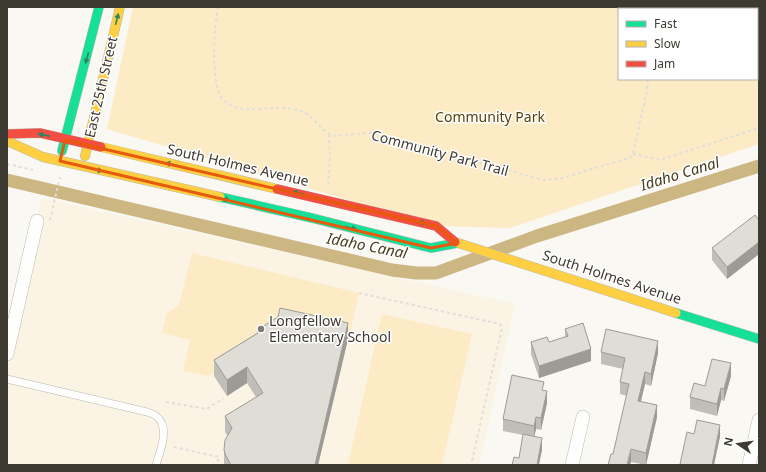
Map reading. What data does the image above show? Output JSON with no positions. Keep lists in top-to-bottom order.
{
  "streets": {
    "main road": ["East 25th Street", "South Holmes Avenue"],
    "path": ["Community Park Trail"]
  },
  "crossings": [
    ["East 25th Street", "South Holmes Avenue"]
  ],
  "water": ["Idaho Canal"],
  "parks": ["Community Park"],
  "places": ["Longfellow Elementary School"],
  "legend": ["Fast", "Slow", "Jam"],
  "north": "left"
}
